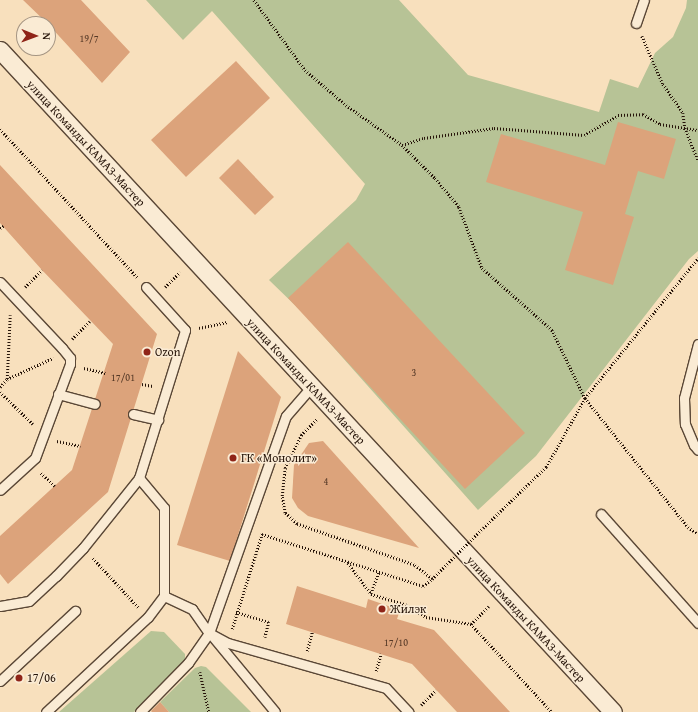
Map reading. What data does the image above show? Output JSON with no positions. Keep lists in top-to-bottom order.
{
  "streets": {
    "street": ["улица Команды КАМАЗ-Мастер"]
  },
  "places": [
    "Ozon",
    "ГК «Монолит»",
    "Жилэк",
    "17/06"
  ],
  "house_numbers": [
    "19/7",
    "3",
    "17/01",
    "4",
    "17/10"
  ],
  "north": "right"
}
